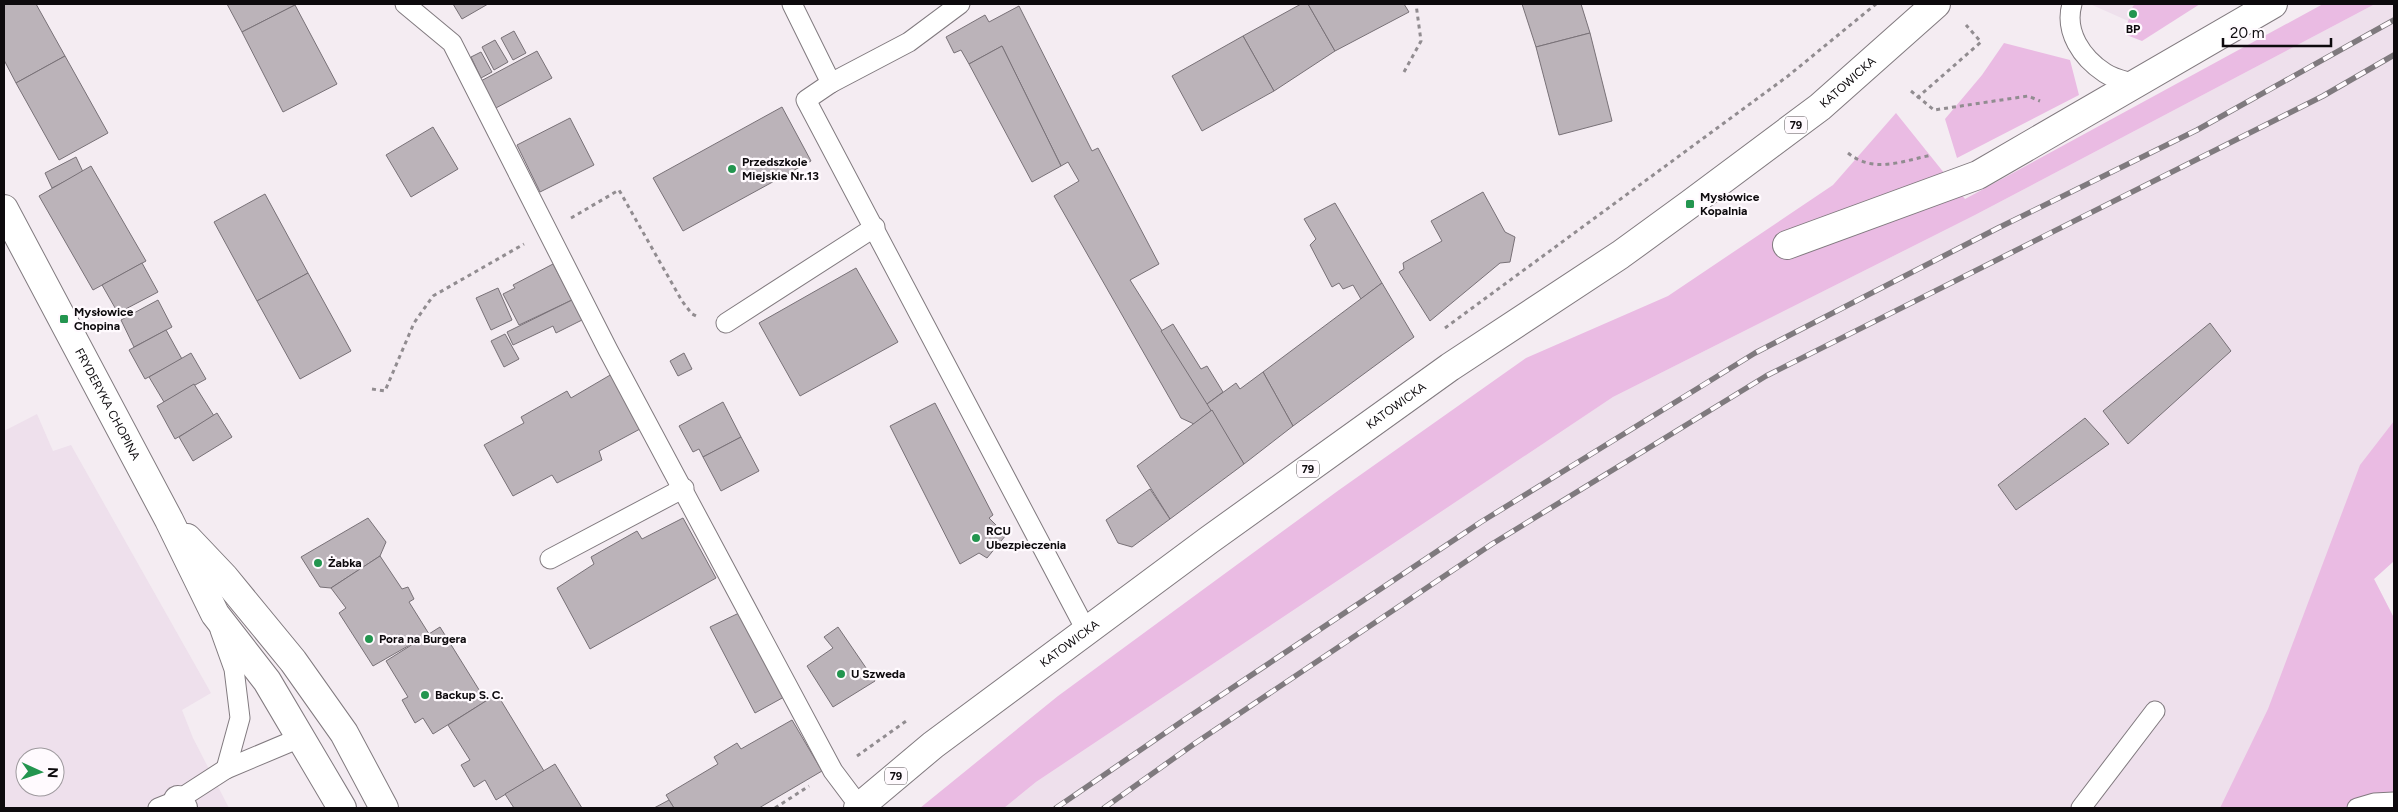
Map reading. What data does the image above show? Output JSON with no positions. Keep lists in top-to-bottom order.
{
  "streets": {
    "street": ["KATOWICKA", "79", "FRYDERYKA CHOPINA"]
  },
  "places": {
    "other": [
      "BP",
      "Przedszkole Miejskie Nr.13",
      "RCU Ubezpieczenia",
      "Żabka",
      "Pora na Burgera",
      "U Szweda",
      "Backup S. C."
    ],
    "transit": ["Mysłowice Kopalnia", "Mysłowice Chopina"]
  },
  "scale_bar": "20 m",
  "north": "right"
}
